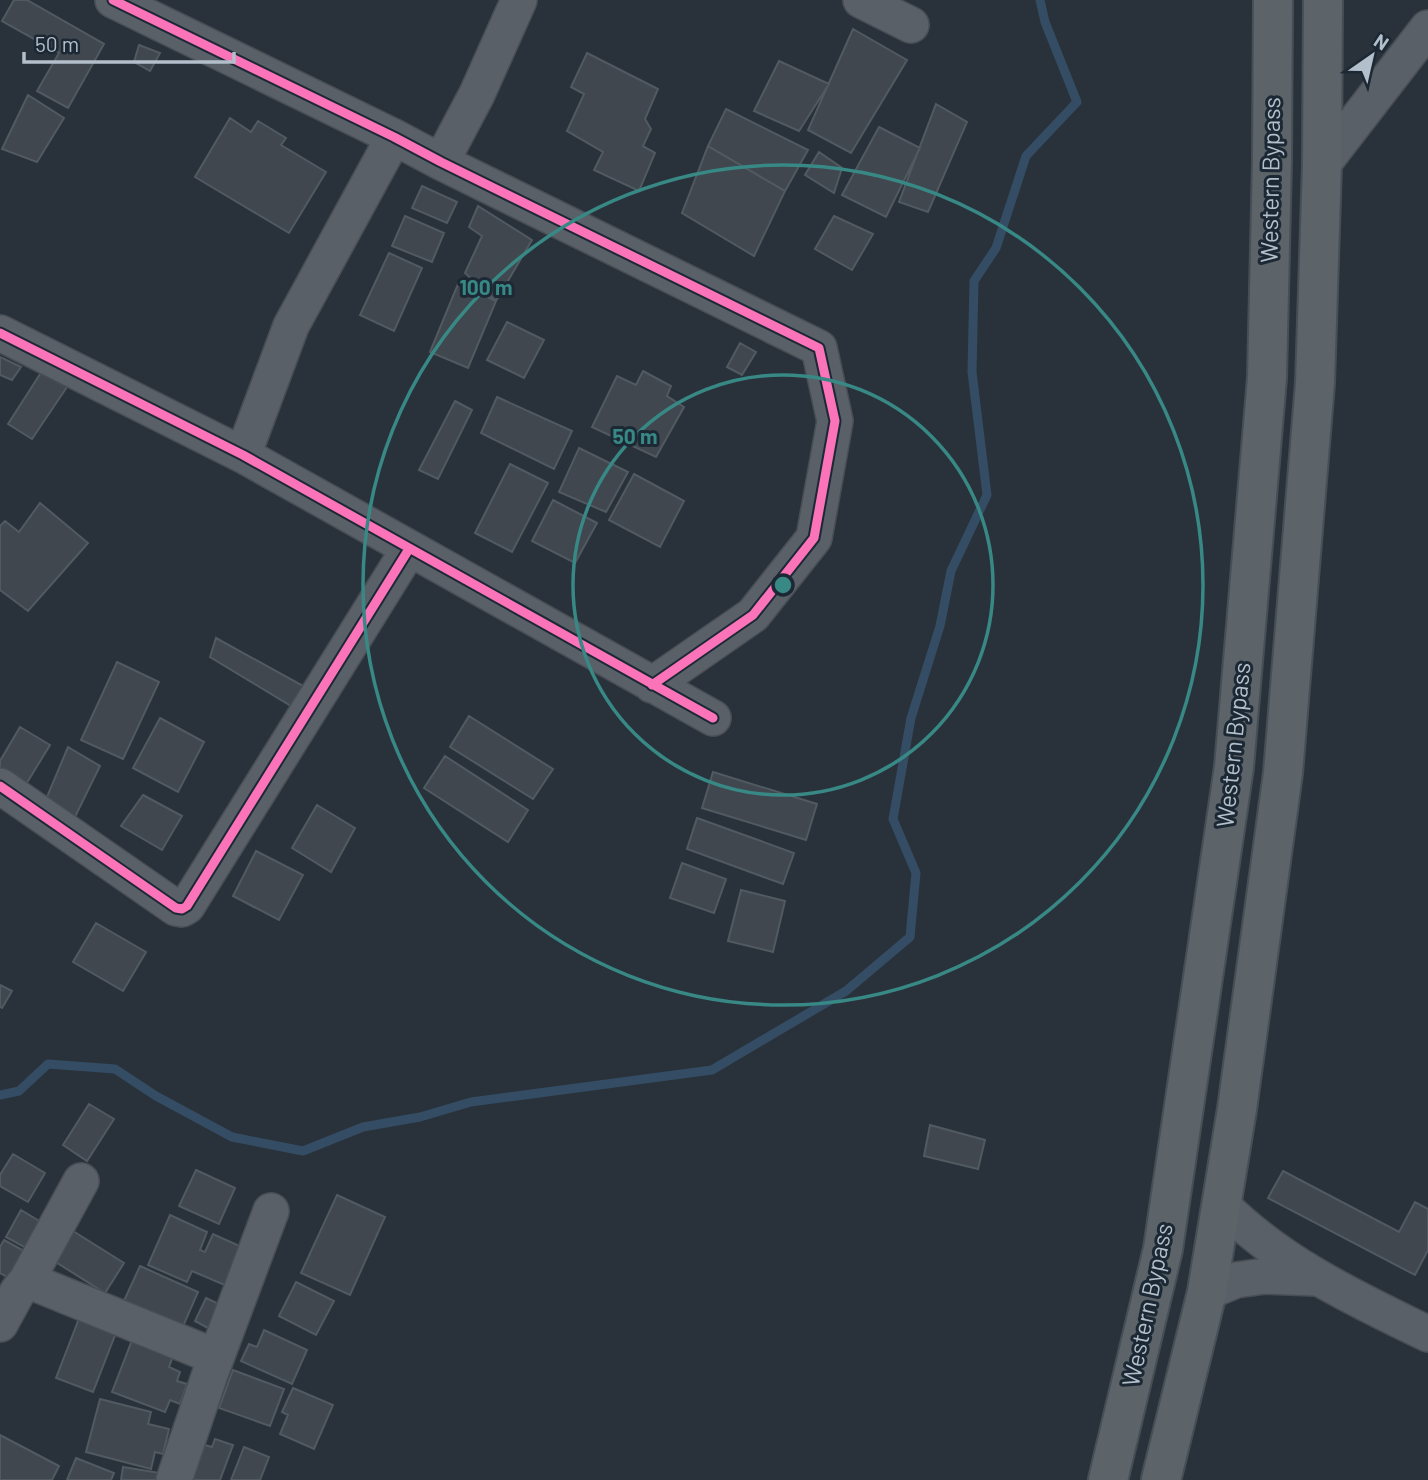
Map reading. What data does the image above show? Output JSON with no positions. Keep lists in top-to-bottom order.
{
  "streets": {
    "main road": ["Western Bypass"]
  },
  "scale_bar": "50 m",
  "north": "top right",
  "rings": ["100 m", "50 m"]
}
